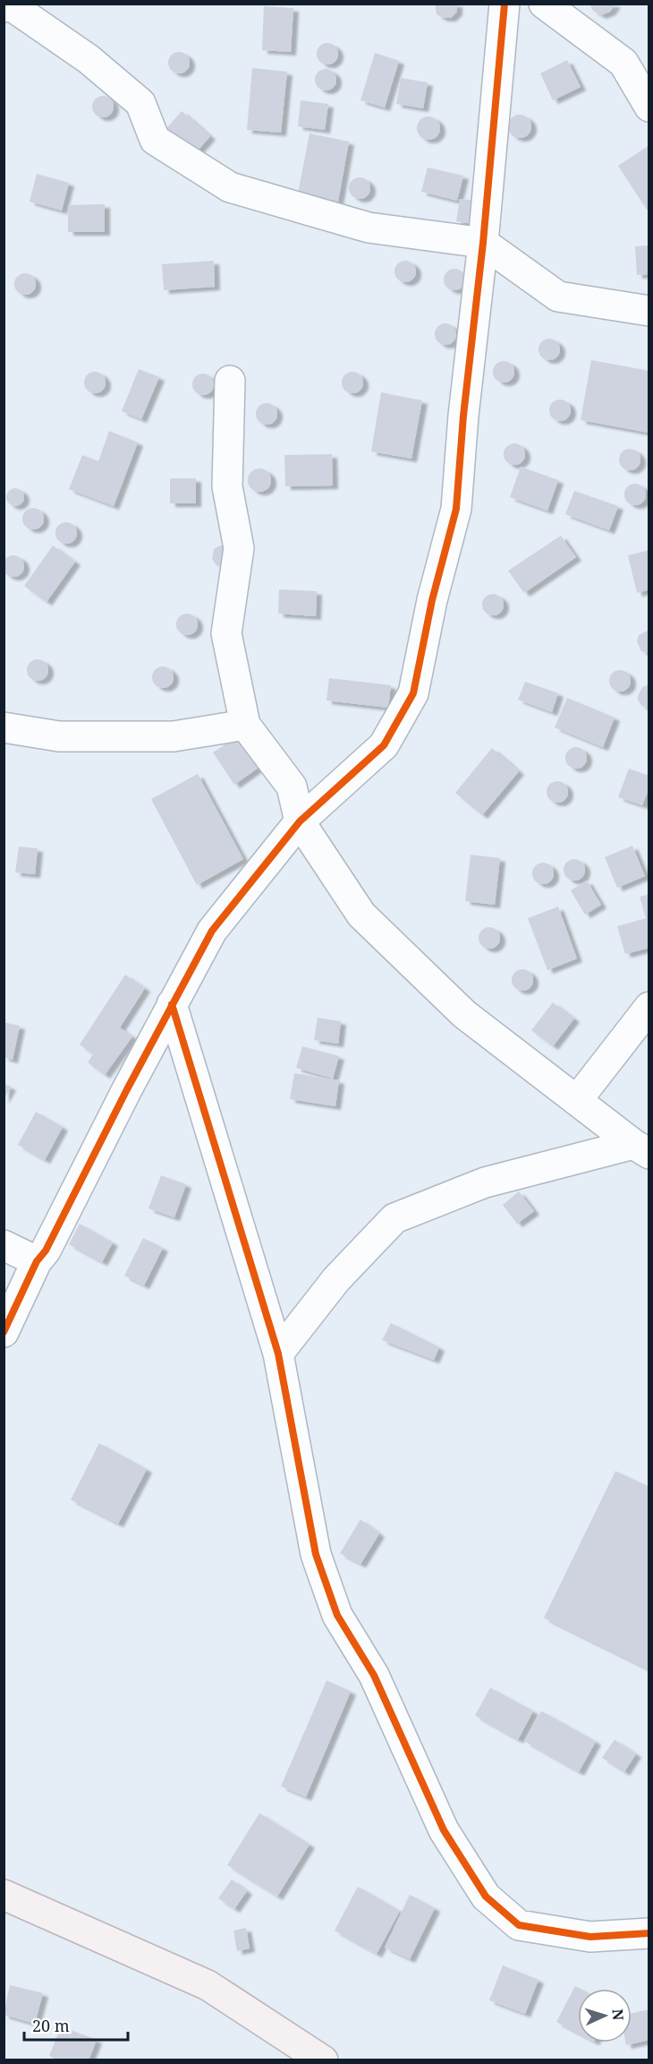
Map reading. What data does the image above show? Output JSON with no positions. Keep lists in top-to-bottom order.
{
  "scale_bar": "20 m",
  "north": "right"
}
